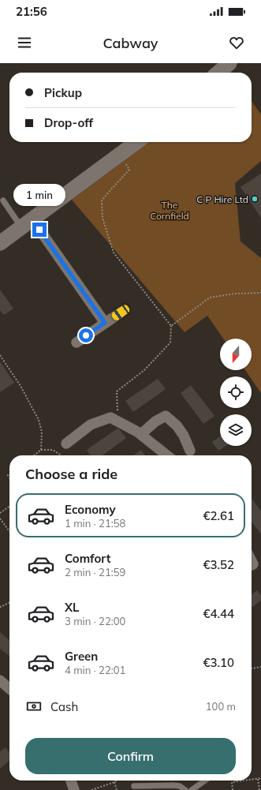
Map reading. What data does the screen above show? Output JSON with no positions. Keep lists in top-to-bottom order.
{
  "parks": ["The Cornfield"],
  "places": ["C P Hire Ltd"],
  "north": "bottom",
  "page": {
    "status": "21:56",
    "header": "Cabway",
    "banner": ["Pickup", "Drop-off"],
    "bubble": "1 min",
    "heading": "Choose a ride",
    "list": [
      {
        "name": "Economy",
        "note": "1 min · 21:58",
        "value": "€2.61"
      },
      {
        "name": "Comfort",
        "note": "2 min · 21:59",
        "value": "€3.52"
      },
      {
        "name": "XL",
        "note": "3 min · 22:00",
        "value": "€4.44"
      },
      {
        "name": "Green",
        "note": "4 min · 22:01",
        "value": "€3.10"
      }
    ],
    "pay": ["Cash", "100 m"],
    "buttons": "Confirm"
  }
}
